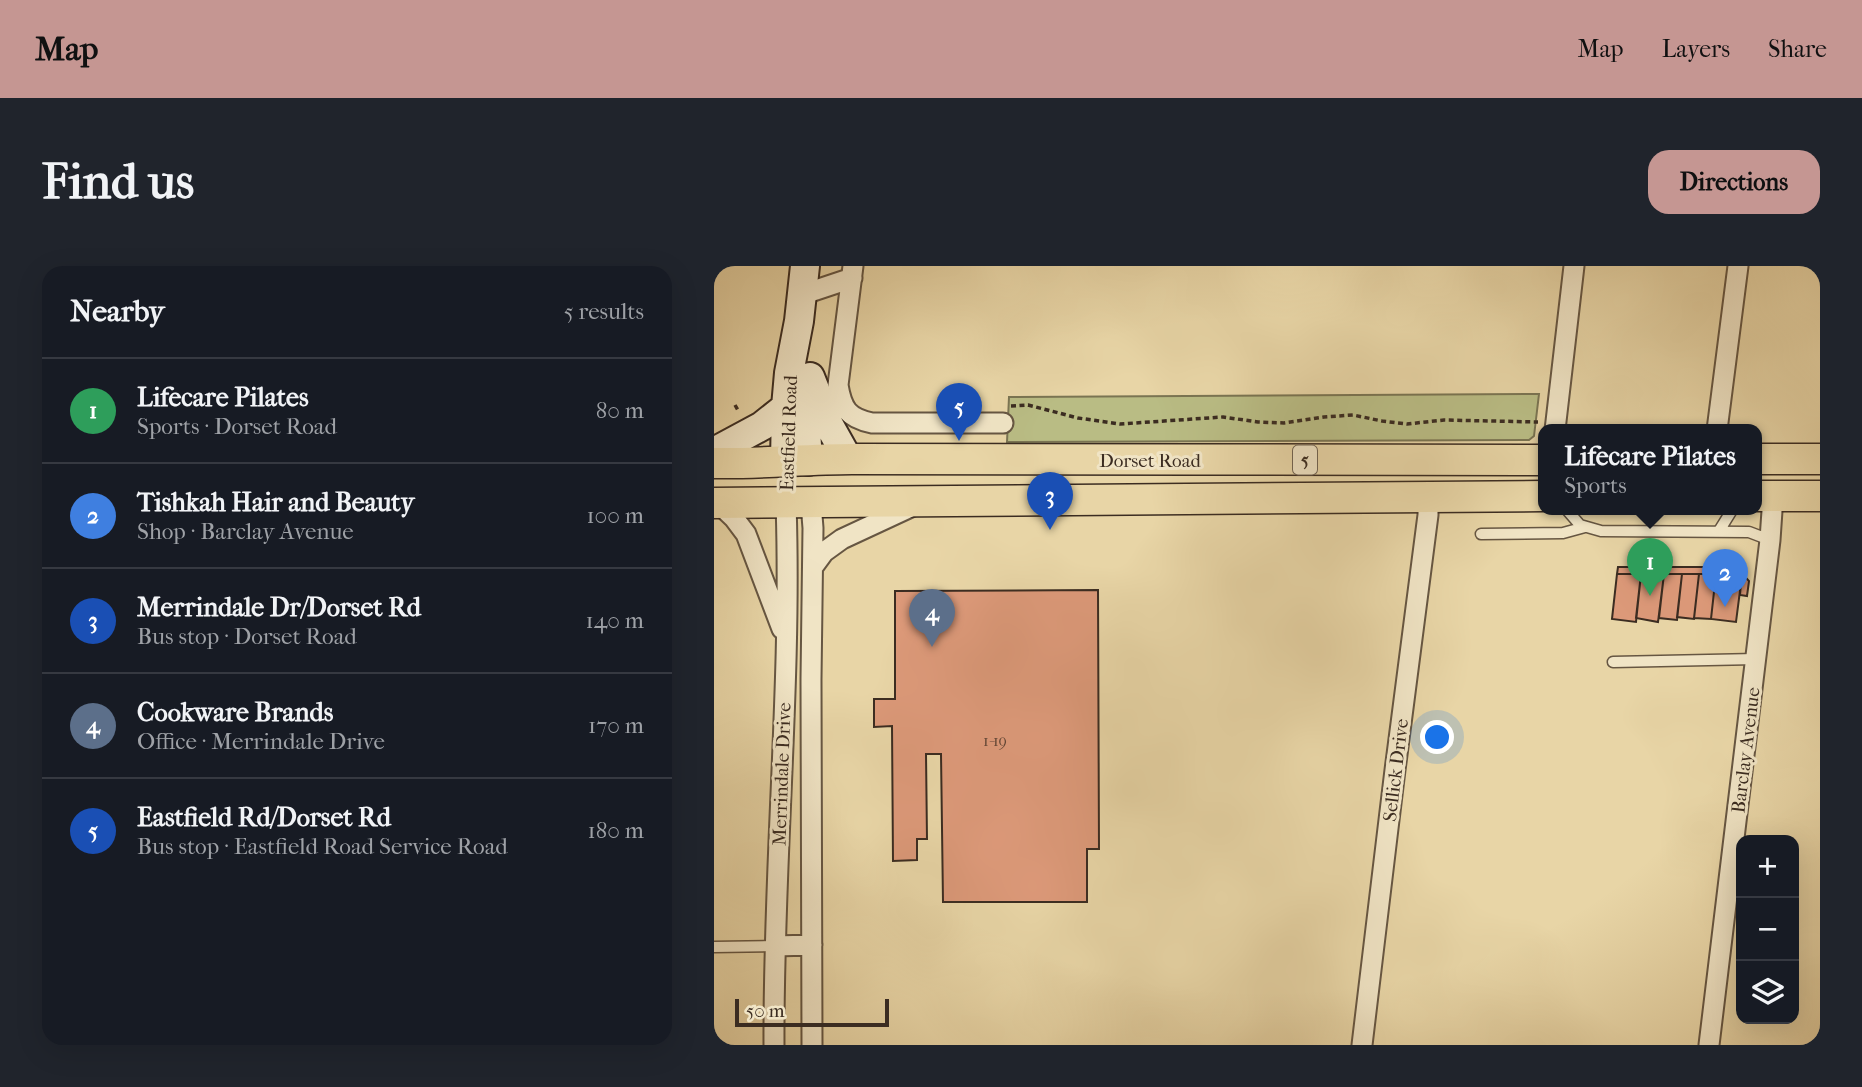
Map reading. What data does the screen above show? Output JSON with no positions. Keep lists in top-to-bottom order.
{
  "streets": {
    "main road": ["Eastfield Road", "Dorset Road", "5"],
    "street": ["Barclay Avenue", "Sellick Drive", "Merrindale Drive"]
  },
  "crossings": [
    ["Eastfield Road", "Dorset Road"],
    ["Eastfield Road", "Merrindale Drive"],
    ["Dorset Road", "Sellick Drive"],
    ["Dorset Road", "Merrindale Drive"]
  ],
  "house_numbers": ["1-19"],
  "scale_bar": "50 m",
  "page": {
    "header": "Map",
    "nav": ["Map", "Layers", "Share"],
    "buttons": "Directions",
    "title": "Find us",
    "heading": ["Nearby", "5 results"],
    "list": [
      {
        "mark": "1",
        "name": "Lifecare Pilates",
        "note": "Sports · Dorset Road",
        "value": "80 m"
      },
      {
        "mark": "2",
        "name": "Tishkah Hair and Beauty",
        "note": "Shop · Barclay Avenue",
        "value": "100 m"
      },
      {
        "mark": "3",
        "name": "Merrindale Dr/Dorset Rd",
        "note": "Bus stop · Dorset Road",
        "value": "140 m"
      },
      {
        "mark": "4",
        "name": "Cookware Brands",
        "note": "Office · Merrindale Drive",
        "value": "170 m"
      },
      {
        "mark": "5",
        "name": "Eastfield Rd/Dorset Rd",
        "note": "Bus stop · Eastfield Road Service Road",
        "value": "180 m"
      }
    ],
    "pins": [
      "5",
      "3",
      "1",
      "2",
      "4"
    ],
    "popup": ["Lifecare Pilates", "Sports"],
    "map_buttons": ["+", "−"],
    "scale": "50 m"
  }
}
